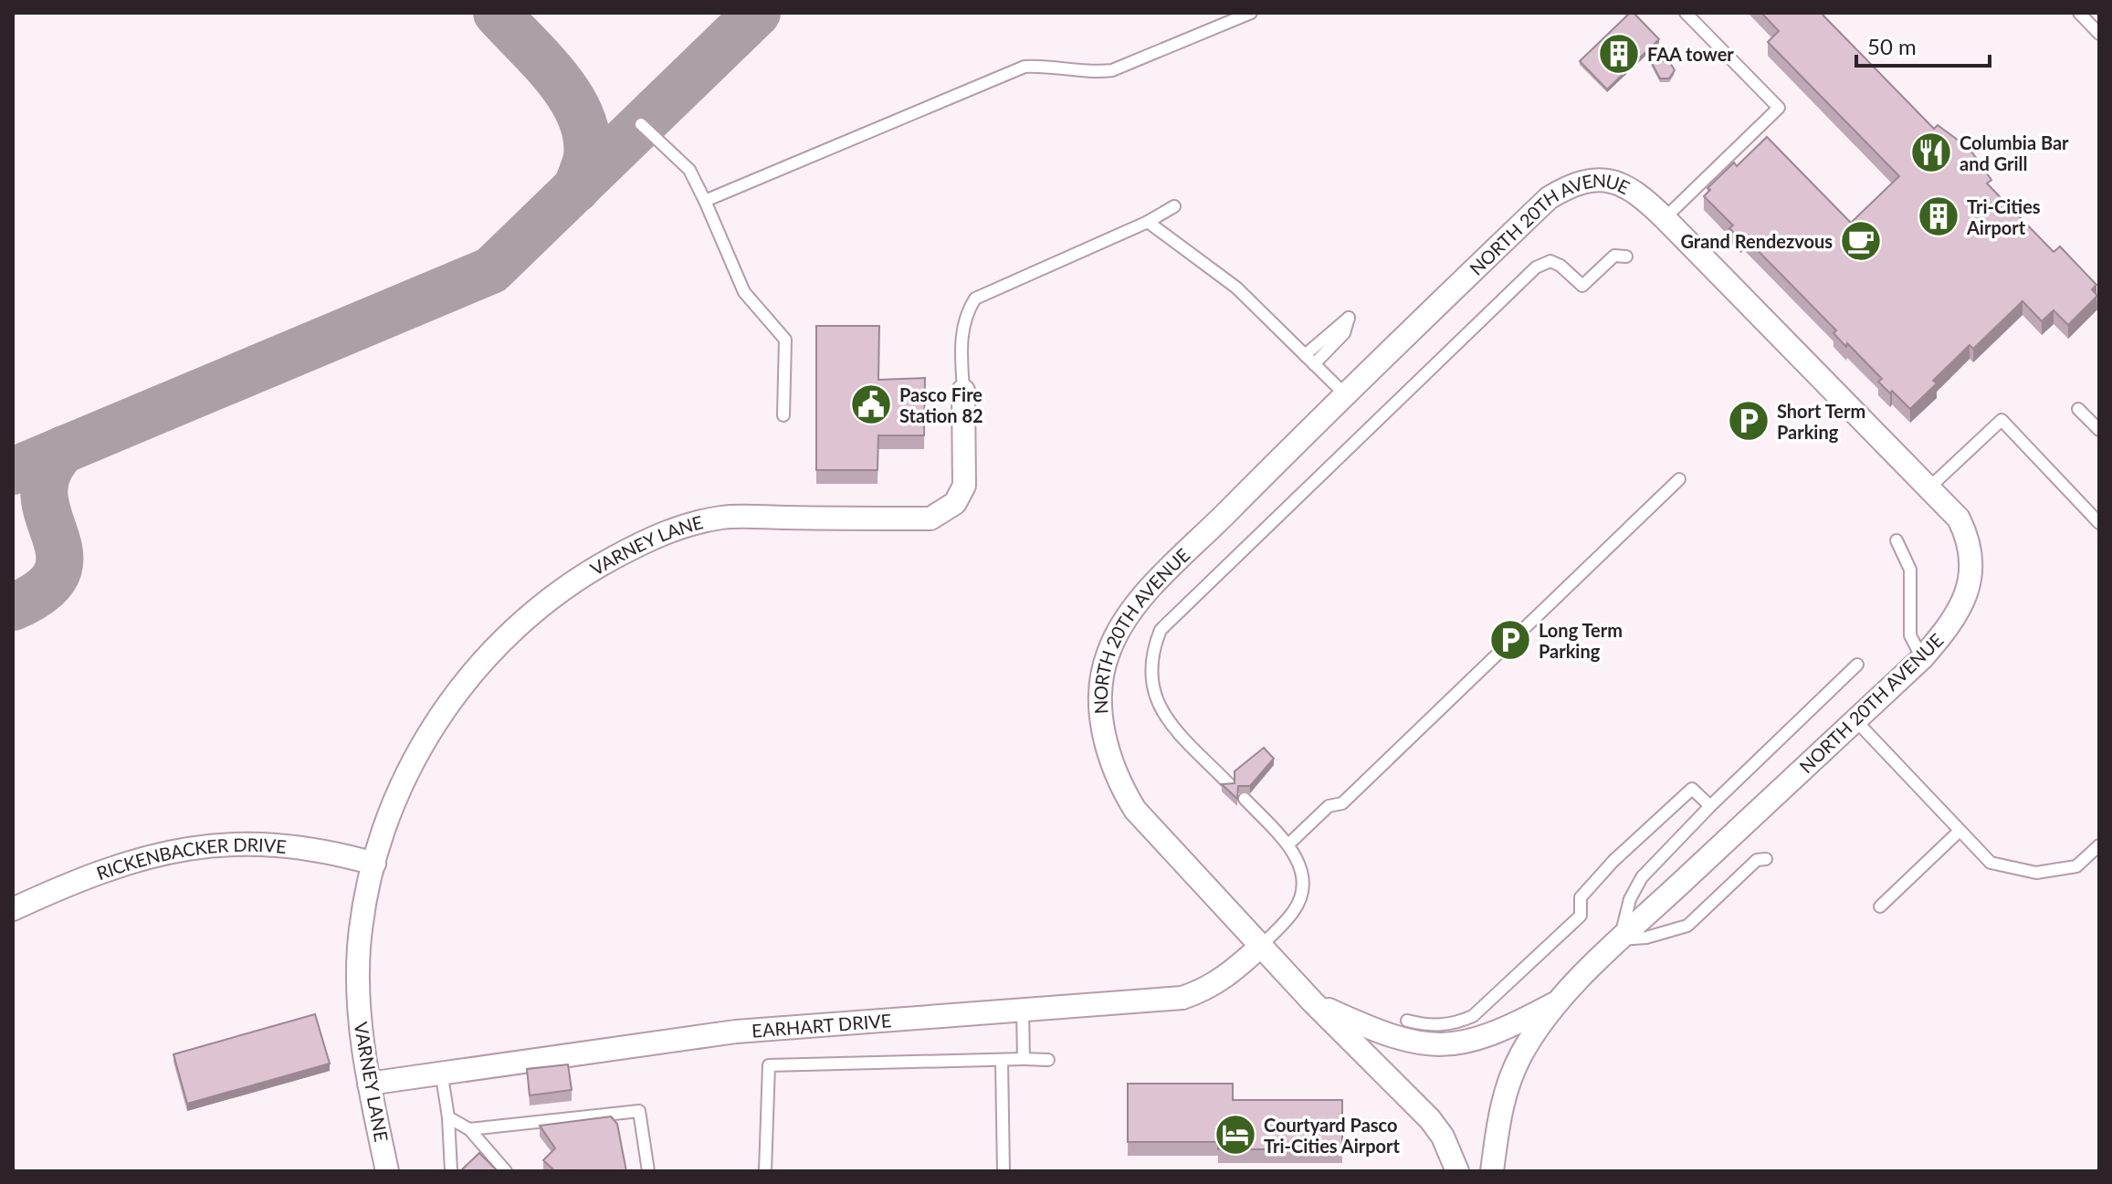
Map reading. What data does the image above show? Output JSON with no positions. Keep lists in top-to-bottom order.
{
  "streets": {
    "street": [
      "NORTH 20TH AVENUE",
      "VARNEY LANE",
      "RICKENBACKER DRIVE",
      "EARHART DRIVE"
    ]
  },
  "crossings": [
    ["NORTH 20TH AVENUE", "EARHART DRIVE"],
    ["VARNEY LANE", "RICKENBACKER DRIVE"],
    ["VARNEY LANE", "EARHART DRIVE"]
  ],
  "places": {
    "building": ["FAA tower", "Tri-Cities Airport"],
    "restaurant": ["Columbia Bar and Grill"],
    "cafe": ["Grand Rendezvous"],
    "public building": ["Pasco Fire Station 82"],
    "parking": ["Short Term Parking", "Long Term Parking"],
    "hotel": ["Courtyard Pasco Tri-Cities Airport"]
  },
  "scale_bar": "50 m"
}
